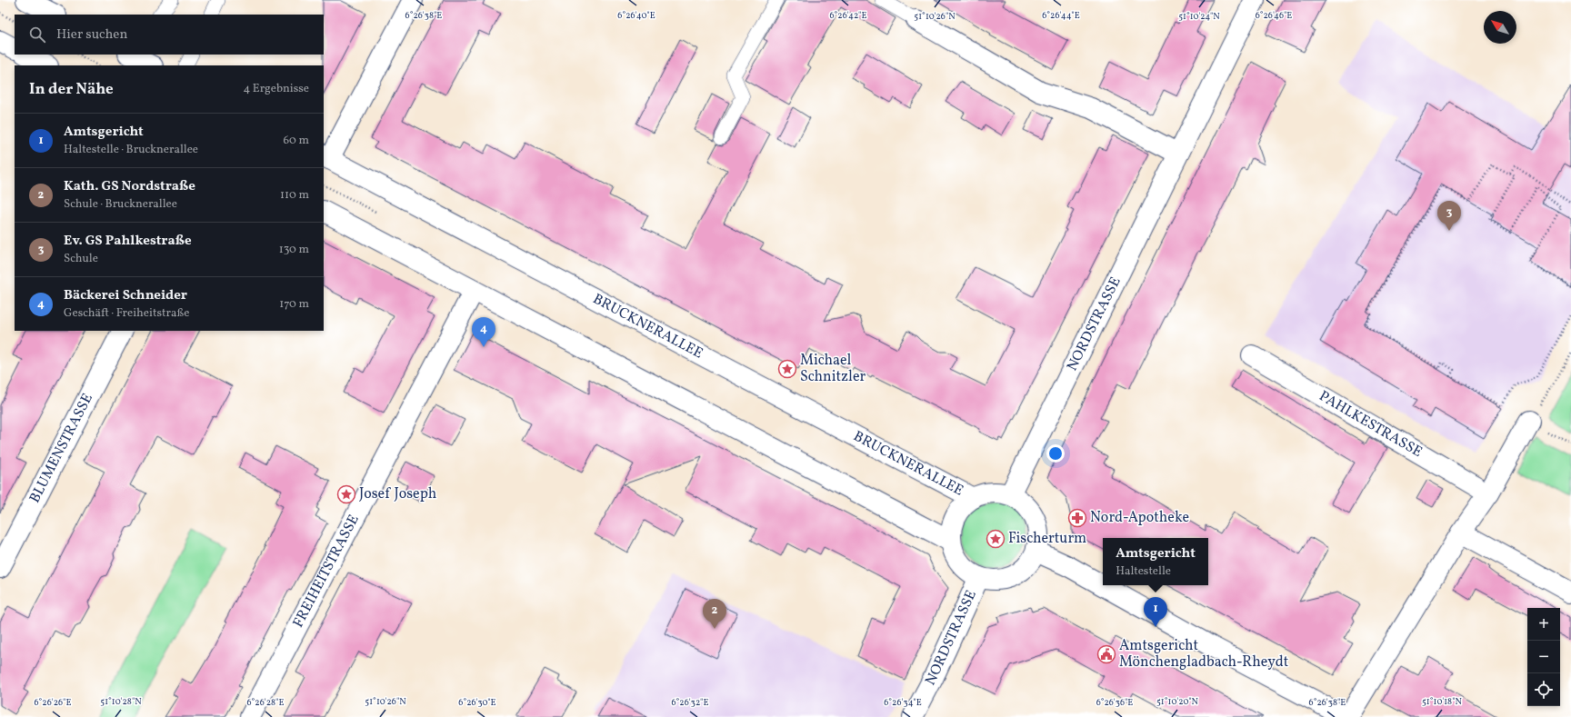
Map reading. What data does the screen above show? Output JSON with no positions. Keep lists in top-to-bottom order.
{
  "streets": {
    "street": [
      "NORDSTRASSE",
      "BRUCKNERALLEE",
      "PAHLKESTRASSE",
      "BLUMENSTRASSE",
      "FREIHEITSTRASSE"
    ]
  },
  "crossings": [
    ["NORDSTRASSE", "BRUCKNERALLEE"]
  ],
  "places": {
    "place": ["Michael Schnitzler", "Josef Joseph", "Fischerturm"],
    "pharmacy": ["Nord-Apotheke"],
    "public building": ["Amtsgericht Mönchengladbach-Rheydt"]
  },
  "north": "top left",
  "page": {
    "search": "Hier suchen",
    "heading": ["In der Nähe", "4 Ergebnisse"],
    "list": [
      {
        "mark": "1",
        "name": "Amtsgericht",
        "note": "Haltestelle · Brucknerallee",
        "value": "60 m"
      },
      {
        "mark": "2",
        "name": "Kath. GS Nordstraße",
        "note": "Schule · Brucknerallee",
        "value": "110 m"
      },
      {
        "mark": "3",
        "name": "Ev. GS Pahlkestraße",
        "note": "Schule",
        "value": "130 m"
      },
      {
        "mark": "4",
        "name": "Bäckerei Schneider",
        "note": "Geschäft · Freiheitstraße",
        "value": "170 m"
      }
    ],
    "pins": [
      "3",
      "4",
      "1",
      "2"
    ],
    "popup": ["Amtsgericht", "Haltestelle"],
    "map_buttons": ["+", "−"]
  },
  "coordinates": [
    "6°26'38\"E",
    "6°26'40\"E",
    "6°26'42\"E",
    "6°26'44\"E",
    "6°26'46\"E",
    "51°10'26\"N",
    "51°10'24\"N",
    "51°10'28\"N",
    "51°10'20\"N",
    "51°10'18\"N",
    "6°26'26\"E",
    "6°26'28\"E",
    "6°26'30\"E",
    "6°26'32\"E",
    "6°26'34\"E",
    "6°26'36\"E"
  ]
}
